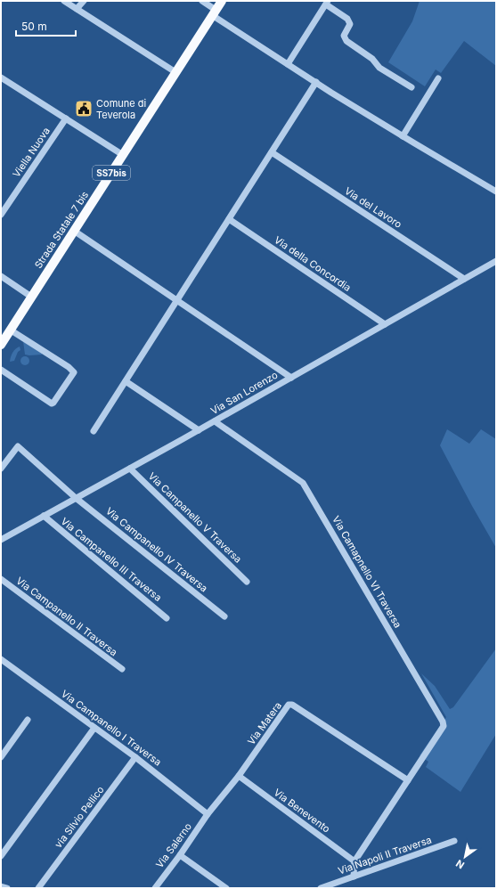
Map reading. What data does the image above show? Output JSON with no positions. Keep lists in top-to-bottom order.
{
  "streets": {
    "main road": ["SS7bis", "Strada Statale 7 bis"],
    "street": [
      "Viella Nuova",
      "Via del Lavoro",
      "Via della Concordia",
      "Via San Lorenzo",
      "Via Campanello V Traversa",
      "Via Campanello IV Traversa",
      "Via Campanello III Traversa",
      "Via Camapnello VI Traversa",
      "Via Campanello II Traversa",
      "Via Matera",
      "Via Campanello I Traversa",
      "Via Benevento",
      "via Silvio Pellico",
      "Via Salerno",
      "Via Napoli II Traversa"
    ]
  },
  "crossings": [
    ["Via del Lavoro", "Via San Lorenzo"],
    ["Via della Concordia", "Via San Lorenzo"],
    ["Via San Lorenzo", "Via Campanello V Traversa"],
    ["Via San Lorenzo", "Via Campanello IV Traversa"],
    ["Via San Lorenzo", "Via Campanello III Traversa"],
    ["Via San Lorenzo", "Via Camapnello VI Traversa"],
    ["Via Camapnello VI Traversa", "Via Matera"],
    ["Via Camapnello VI Traversa", "Via Benevento"],
    ["Via Matera", "Via Campanello I Traversa"],
    ["Via Matera", "Via Benevento"],
    ["Via Matera", "Via Salerno"],
    ["Via Campanello I Traversa", "via Silvio Pellico"],
    ["Via Campanello I Traversa", "Via Salerno"]
  ],
  "places": {
    "public building": ["Comune di Teverola"]
  },
  "scale_bar": "50 m",
  "north": "bottom left"
}
